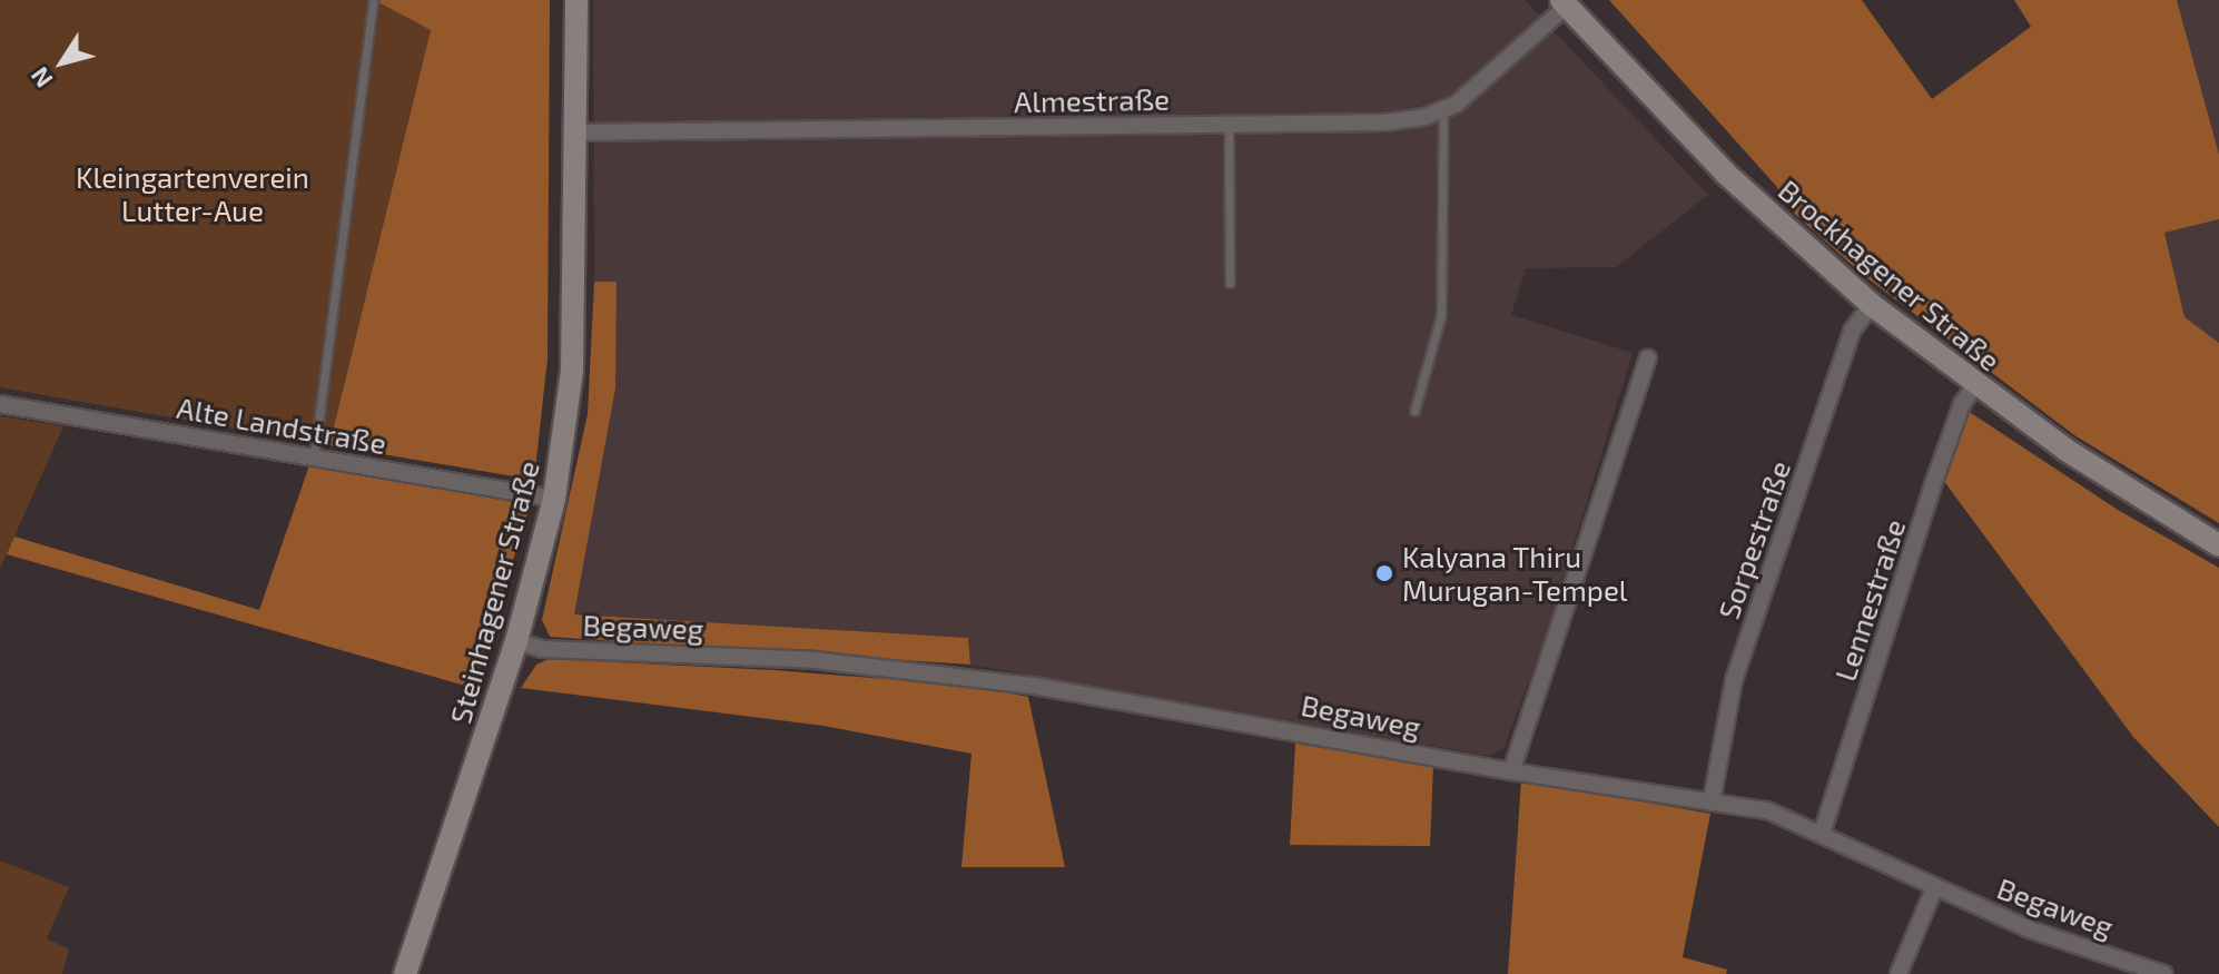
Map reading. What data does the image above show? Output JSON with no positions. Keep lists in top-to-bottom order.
{
  "streets": {
    "main road": ["Brockhagener Straße", "Steinhagener Straße"],
    "street": [
      "Almestraße",
      "Alte Landstraße",
      "Sorpestraße",
      "Lennestraße",
      "Begaweg"
    ]
  },
  "crossings": [
    ["Almestraße", "Brockhagener Straße"],
    ["Almestraße", "Steinhagener Straße"],
    ["Brockhagener Straße", "Sorpestraße"],
    ["Brockhagener Straße", "Lennestraße"],
    ["Alte Landstraße", "Steinhagener Straße"],
    ["Sorpestraße", "Begaweg"],
    ["Steinhagener Straße", "Begaweg"],
    ["Lennestraße", "Begaweg"]
  ],
  "parks": ["Kleingartenverein Lutter-Aue"],
  "places": ["Kalyana Thiru Murugan-Tempel"],
  "north": "bottom left"
}
